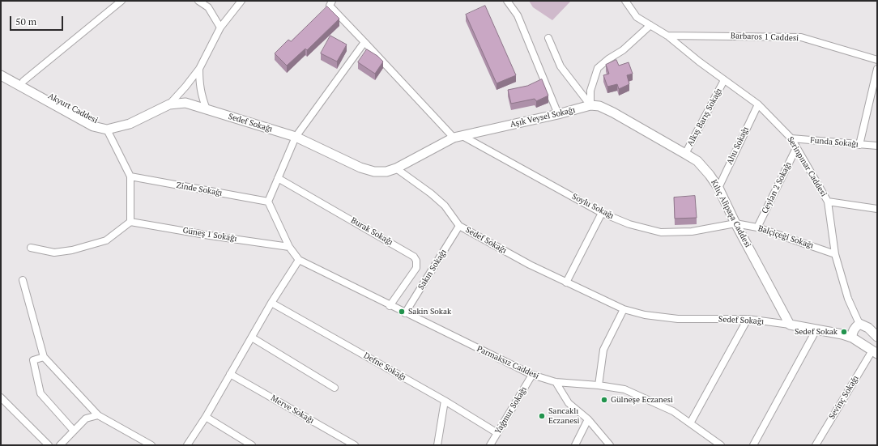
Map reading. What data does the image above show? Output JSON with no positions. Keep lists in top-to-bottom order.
{
  "streets": {
    "street": [
      "Barbaros 1 Caddesi",
      "Akyurt Caddesi",
      "Aşık Veysel Sokağı",
      "Alkış Barış Sokağı",
      "Sedef Sokağı",
      "Funda Sokağı",
      "Ahu Sokağı",
      "Serinpınar Caddesi",
      "Ceylan 2 Sokağı",
      "Zinde Sokağı",
      "Soylu Sokağı",
      "Kılıç Alipaşa Caddesi",
      "Burak Sokağı",
      "Güneş 1 Sokağı",
      "Balçiçeği Sokağı",
      "Sakın Sokağı",
      "Parmaksız Caddesi",
      "Defne Sokağı",
      "Sevinç Sokağı",
      "Merve Sokağı",
      "Yağmur Sokağı"
    ]
  },
  "crossings": [
    ["Barbaros 1 Caddesi", "Serinpınar Caddesi"],
    ["Akyurt Caddesi", "Sedef Sokağı"],
    ["Aşık Veysel Sokağı", "Sedef Sokağı"],
    ["Aşık Veysel Sokağı", "Soylu Sokağı"],
    ["Aşık Veysel Sokağı", "Kılıç Alipaşa Caddesi"],
    ["Alkış Barış Sokağı", "Serinpınar Caddesi"],
    ["Alkış Barış Sokağı", "Kılıç Alipaşa Caddesi"],
    ["Sedef Sokağı", "Kılıç Alipaşa Caddesi"],
    ["Sedef Sokağı", "Sakın Sokağı"],
    ["Funda Sokağı", "Serinpınar Caddesi"],
    ["Ahu Sokağı", "Serinpınar Caddesi"],
    ["Ahu Sokağı", "Kılıç Alipaşa Caddesi"],
    ["Serinpınar Caddesi", "Ceylan 2 Sokağı"],
    ["Serinpınar Caddesi", "Balçiçeği Sokağı"],
    ["Ceylan 2 Sokağı", "Balçiçeği Sokağı"],
    ["Soylu Sokağı", "Kılıç Alipaşa Caddesi"],
    ["Soylu Sokağı", "Balçiçeği Sokağı"],
    ["Kılıç Alipaşa Caddesi", "Balçiçeği Sokağı"],
    ["Burak Sokağı", "Parmaksız Caddesi"],
    ["Sakın Sokağı", "Parmaksız Caddesi"],
    ["Parmaksız Caddesi", "Yağmur Sokağı"],
    ["Defne Sokağı", "Yağmur Sokağı"]
  ],
  "places": [
    "Sakin Sokak",
    "Sedef Sokak",
    "Gülneşe Eczanesi",
    "Sancaklı Eczanesi"
  ],
  "scale_bar": "50 m"
}
